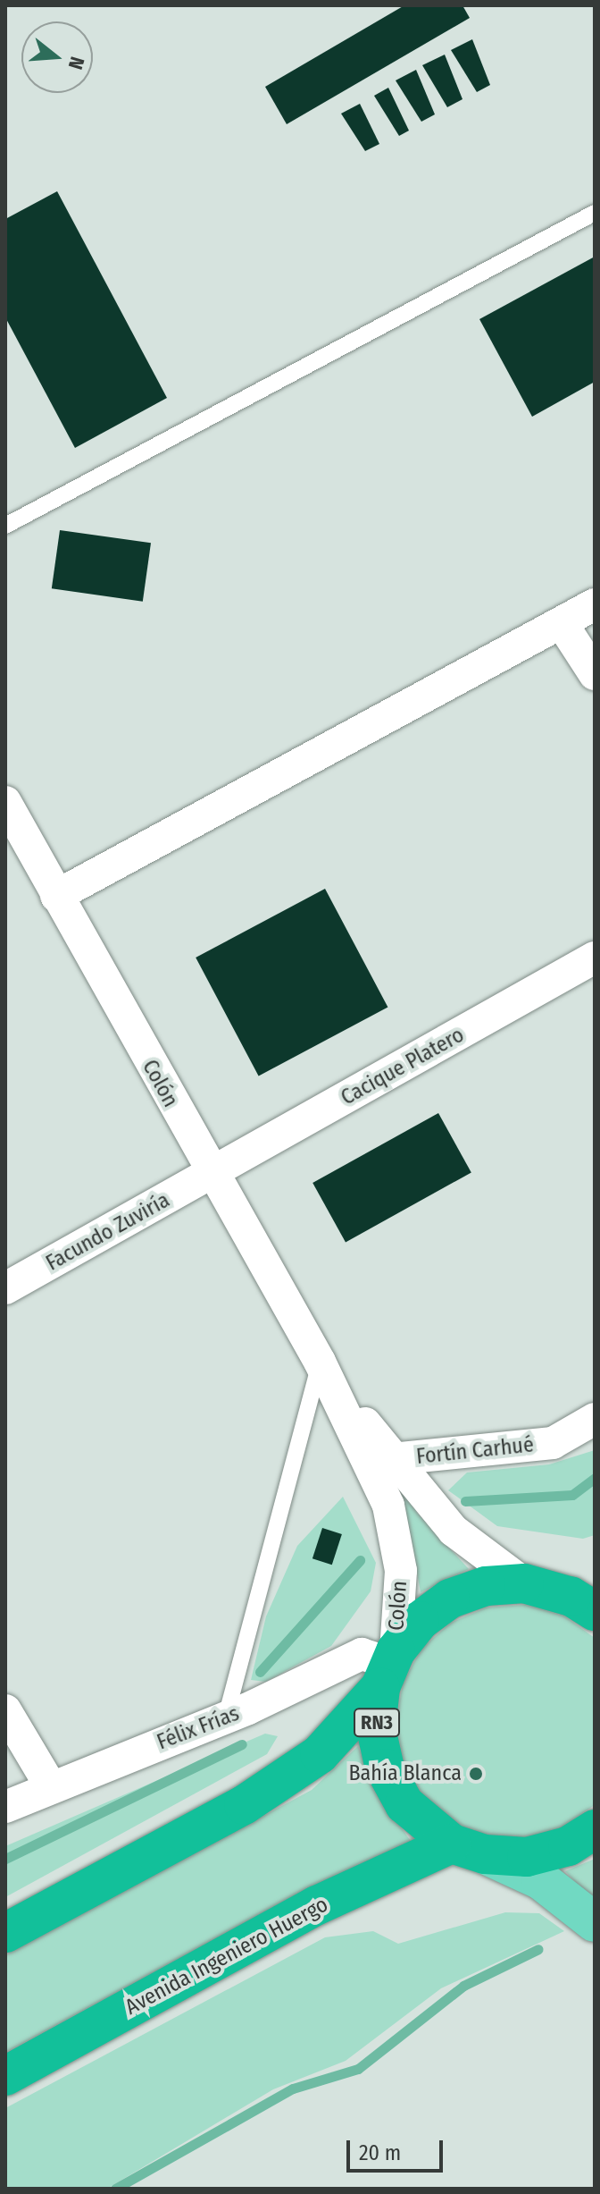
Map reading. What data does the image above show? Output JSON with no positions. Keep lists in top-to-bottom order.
{
  "streets": {
    "highway": ["RN3", "Avenida Ingeniero Huergo"],
    "street": [
      "Cacique Platero",
      "Colón",
      "Facundo Zuviría",
      "Fortín Carhué",
      "Félix Frías"
    ]
  },
  "crossings": [
    ["Cacique Platero", "Colón"],
    ["Cacique Platero", "Facundo Zuviría"],
    ["Colón", "Facundo Zuviría"],
    ["Colón", "Fortín Carhué"],
    ["Colón", "RN3"],
    ["Colón", "Félix Frías"],
    ["RN3", "Félix Frías"],
    ["RN3", "Avenida Ingeniero Huergo"]
  ],
  "places": ["Bahía Blanca"],
  "scale_bar": "20 m",
  "north": "right"
}
